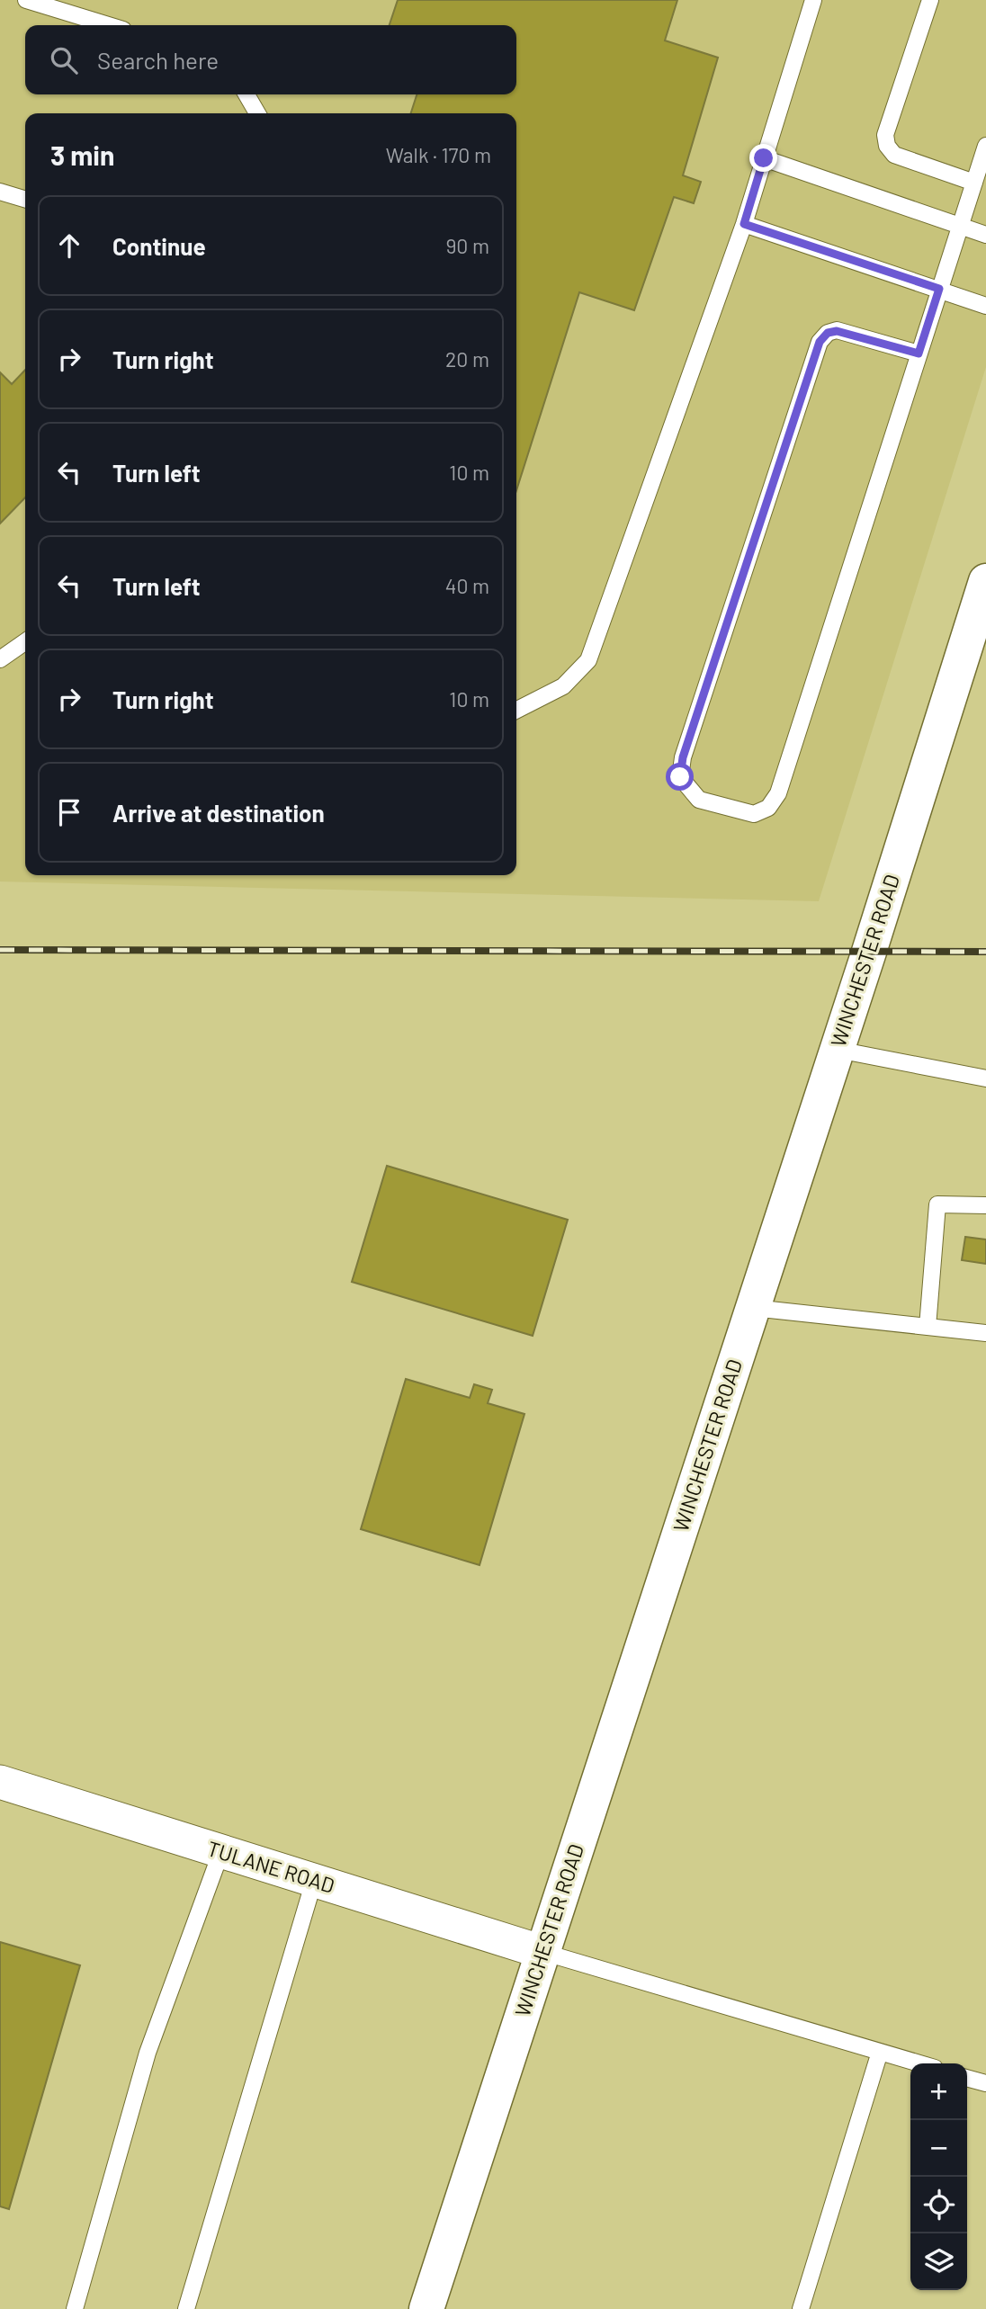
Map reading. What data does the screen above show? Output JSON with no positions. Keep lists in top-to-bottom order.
{
  "streets": {
    "main road": ["WINCHESTER ROAD"],
    "street": ["TULANE ROAD"]
  },
  "crossings": [
    ["WINCHESTER ROAD", "TULANE ROAD"]
  ],
  "page": {
    "search": "Search here",
    "heading": ["3 min", "Walk · 170 m"],
    "list": [
      ["Continue", "90 m"],
      ["Turn right", "20 m"],
      ["Turn left", "10 m"],
      ["Turn left", "40 m"],
      ["Turn right", "10 m"],
      "Arrive at destination"
    ],
    "map_buttons": ["+", "−"]
  }
}
